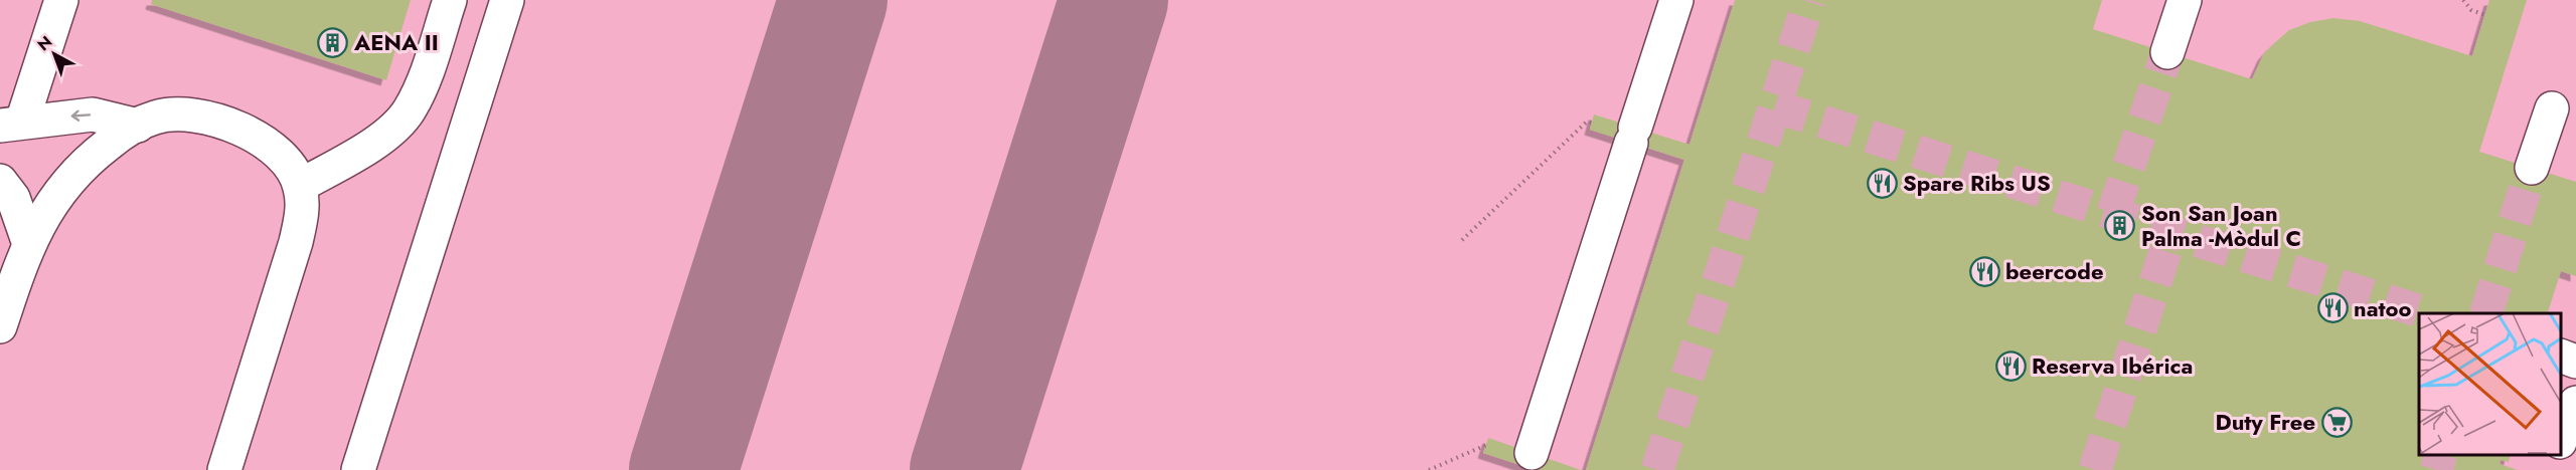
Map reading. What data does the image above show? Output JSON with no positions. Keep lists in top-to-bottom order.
{
  "places": {
    "building": ["AENA II", "Son San Joan Palma -Mòdul C"],
    "restaurant": [
      "Spare Ribs US",
      "beercode",
      "natoo",
      "Reserva Ibérica"
    ],
    "supermarket": ["Duty Free"]
  },
  "north": "top left"
}
